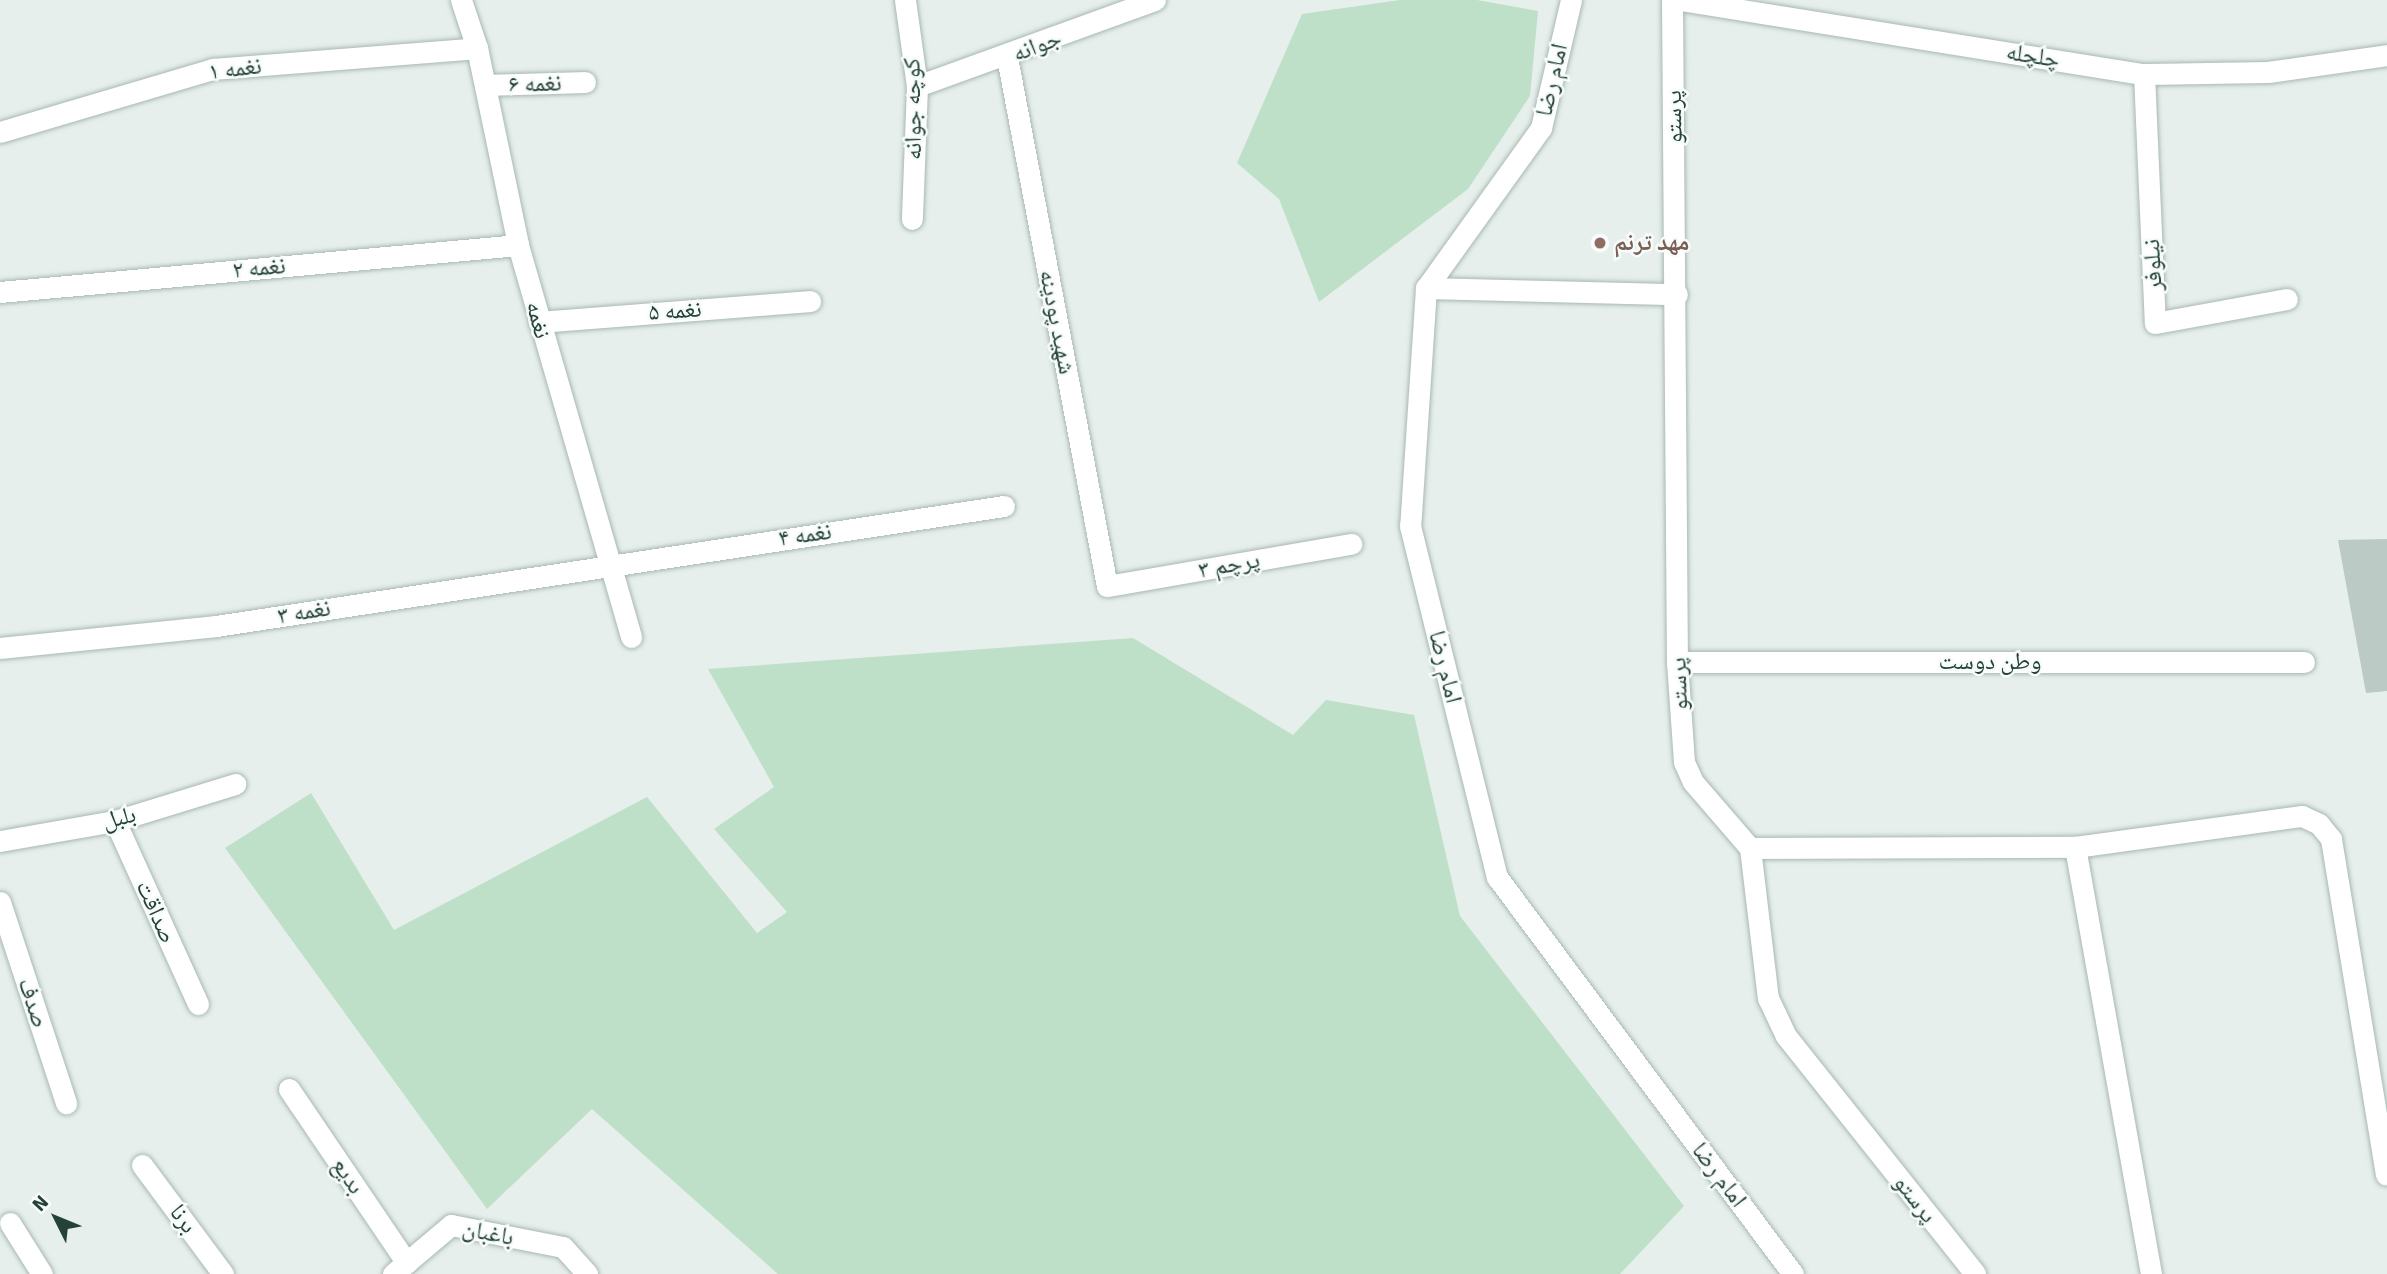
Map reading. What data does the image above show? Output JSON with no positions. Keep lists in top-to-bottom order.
{
  "streets": {
    "street": [
      "جوانه",
      "چلچله",
      "نغمه ۱",
      "امام رضا",
      "نغمه ۶",
      "کوچه جوانه",
      "پرستو",
      "نیلوفر",
      "نغمه ۲",
      "نغمه ۵",
      "نغمه",
      "شهید پودینه",
      "نغمه ۴",
      "پرچم ۳",
      "نغمه ۳",
      "وطن دوست",
      "بلبل",
      "صداقت",
      "صدف",
      "بدیع",
      "برنا",
      "باغبان"
    ]
  },
  "crossings": [
    ["جوانه", "کوچه جوانه"],
    ["جوانه", "شهید پودینه"],
    ["چلچله", "نیلوفر"],
    ["نغمه ۱", "نغمه"],
    ["نغمه ۶", "نغمه"],
    ["پرستو", "وطن دوست"],
    ["نغمه ۲", "نغمه"],
    ["نغمه ۵", "نغمه"],
    ["نغمه", "نغمه ۴"],
    ["نغمه", "نغمه ۳"],
    ["شهید پودینه", "پرچم ۳"],
    ["نغمه ۴", "نغمه ۳"],
    ["بلبل", "صداقت"],
    ["بدیع", "باغبان"]
  ],
  "places": ["مهد ترنم"],
  "north": "top left"
}
